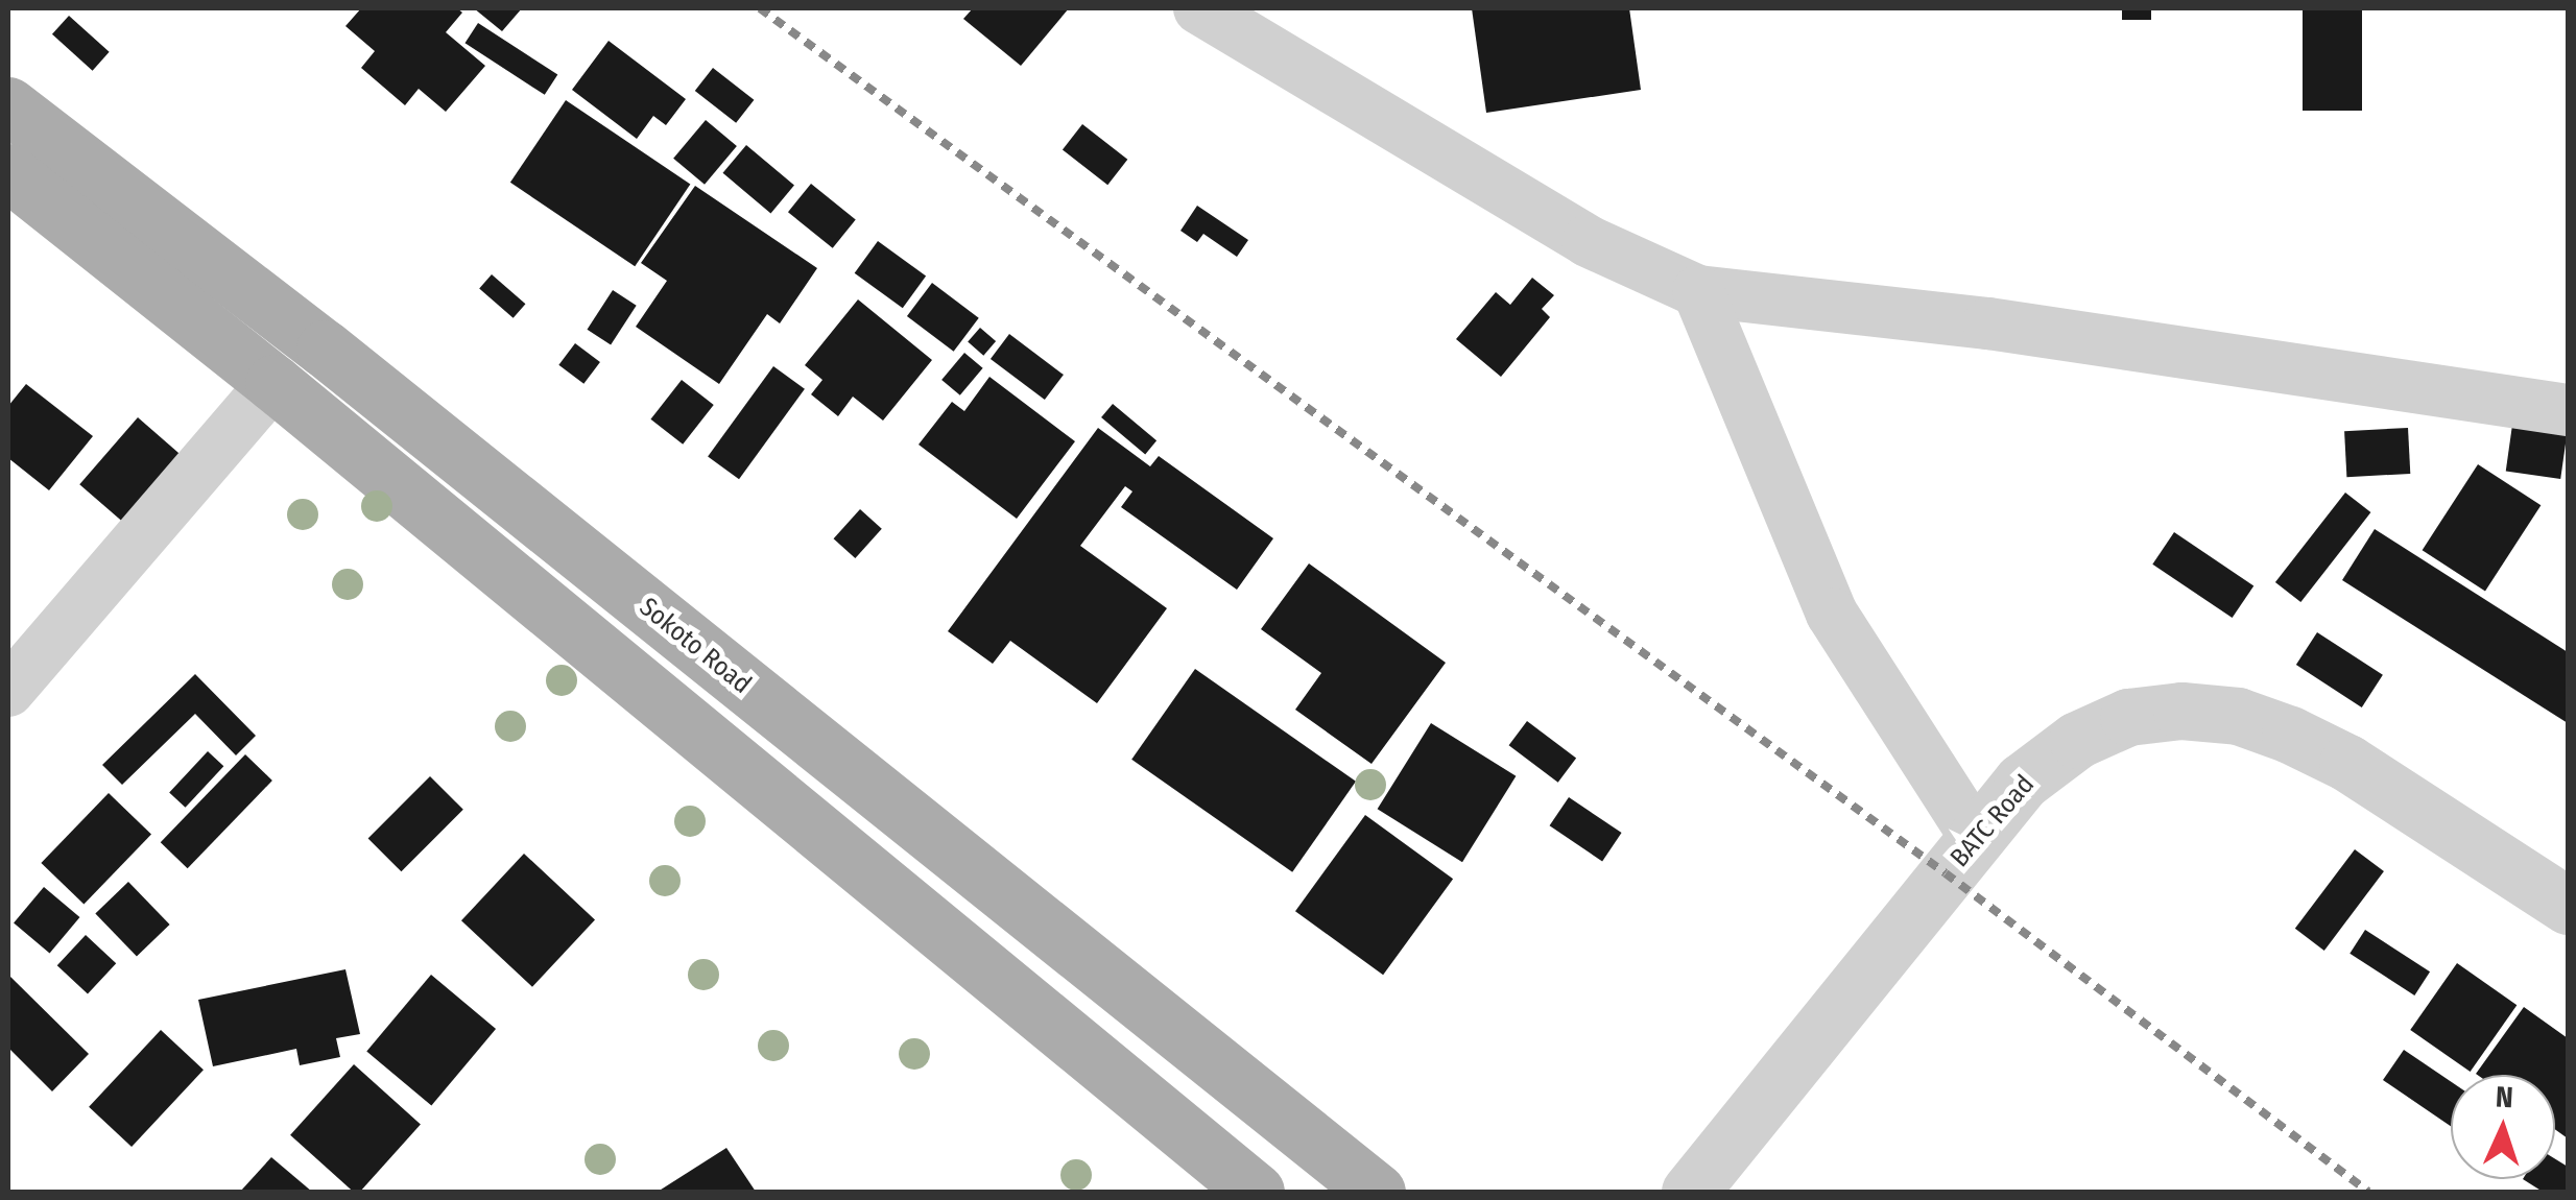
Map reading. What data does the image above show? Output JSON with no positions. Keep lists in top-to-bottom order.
{
  "streets": {
    "main road": ["Sokoto Road"],
    "street": ["BATC Road"]
  },
  "north": "top"
}
